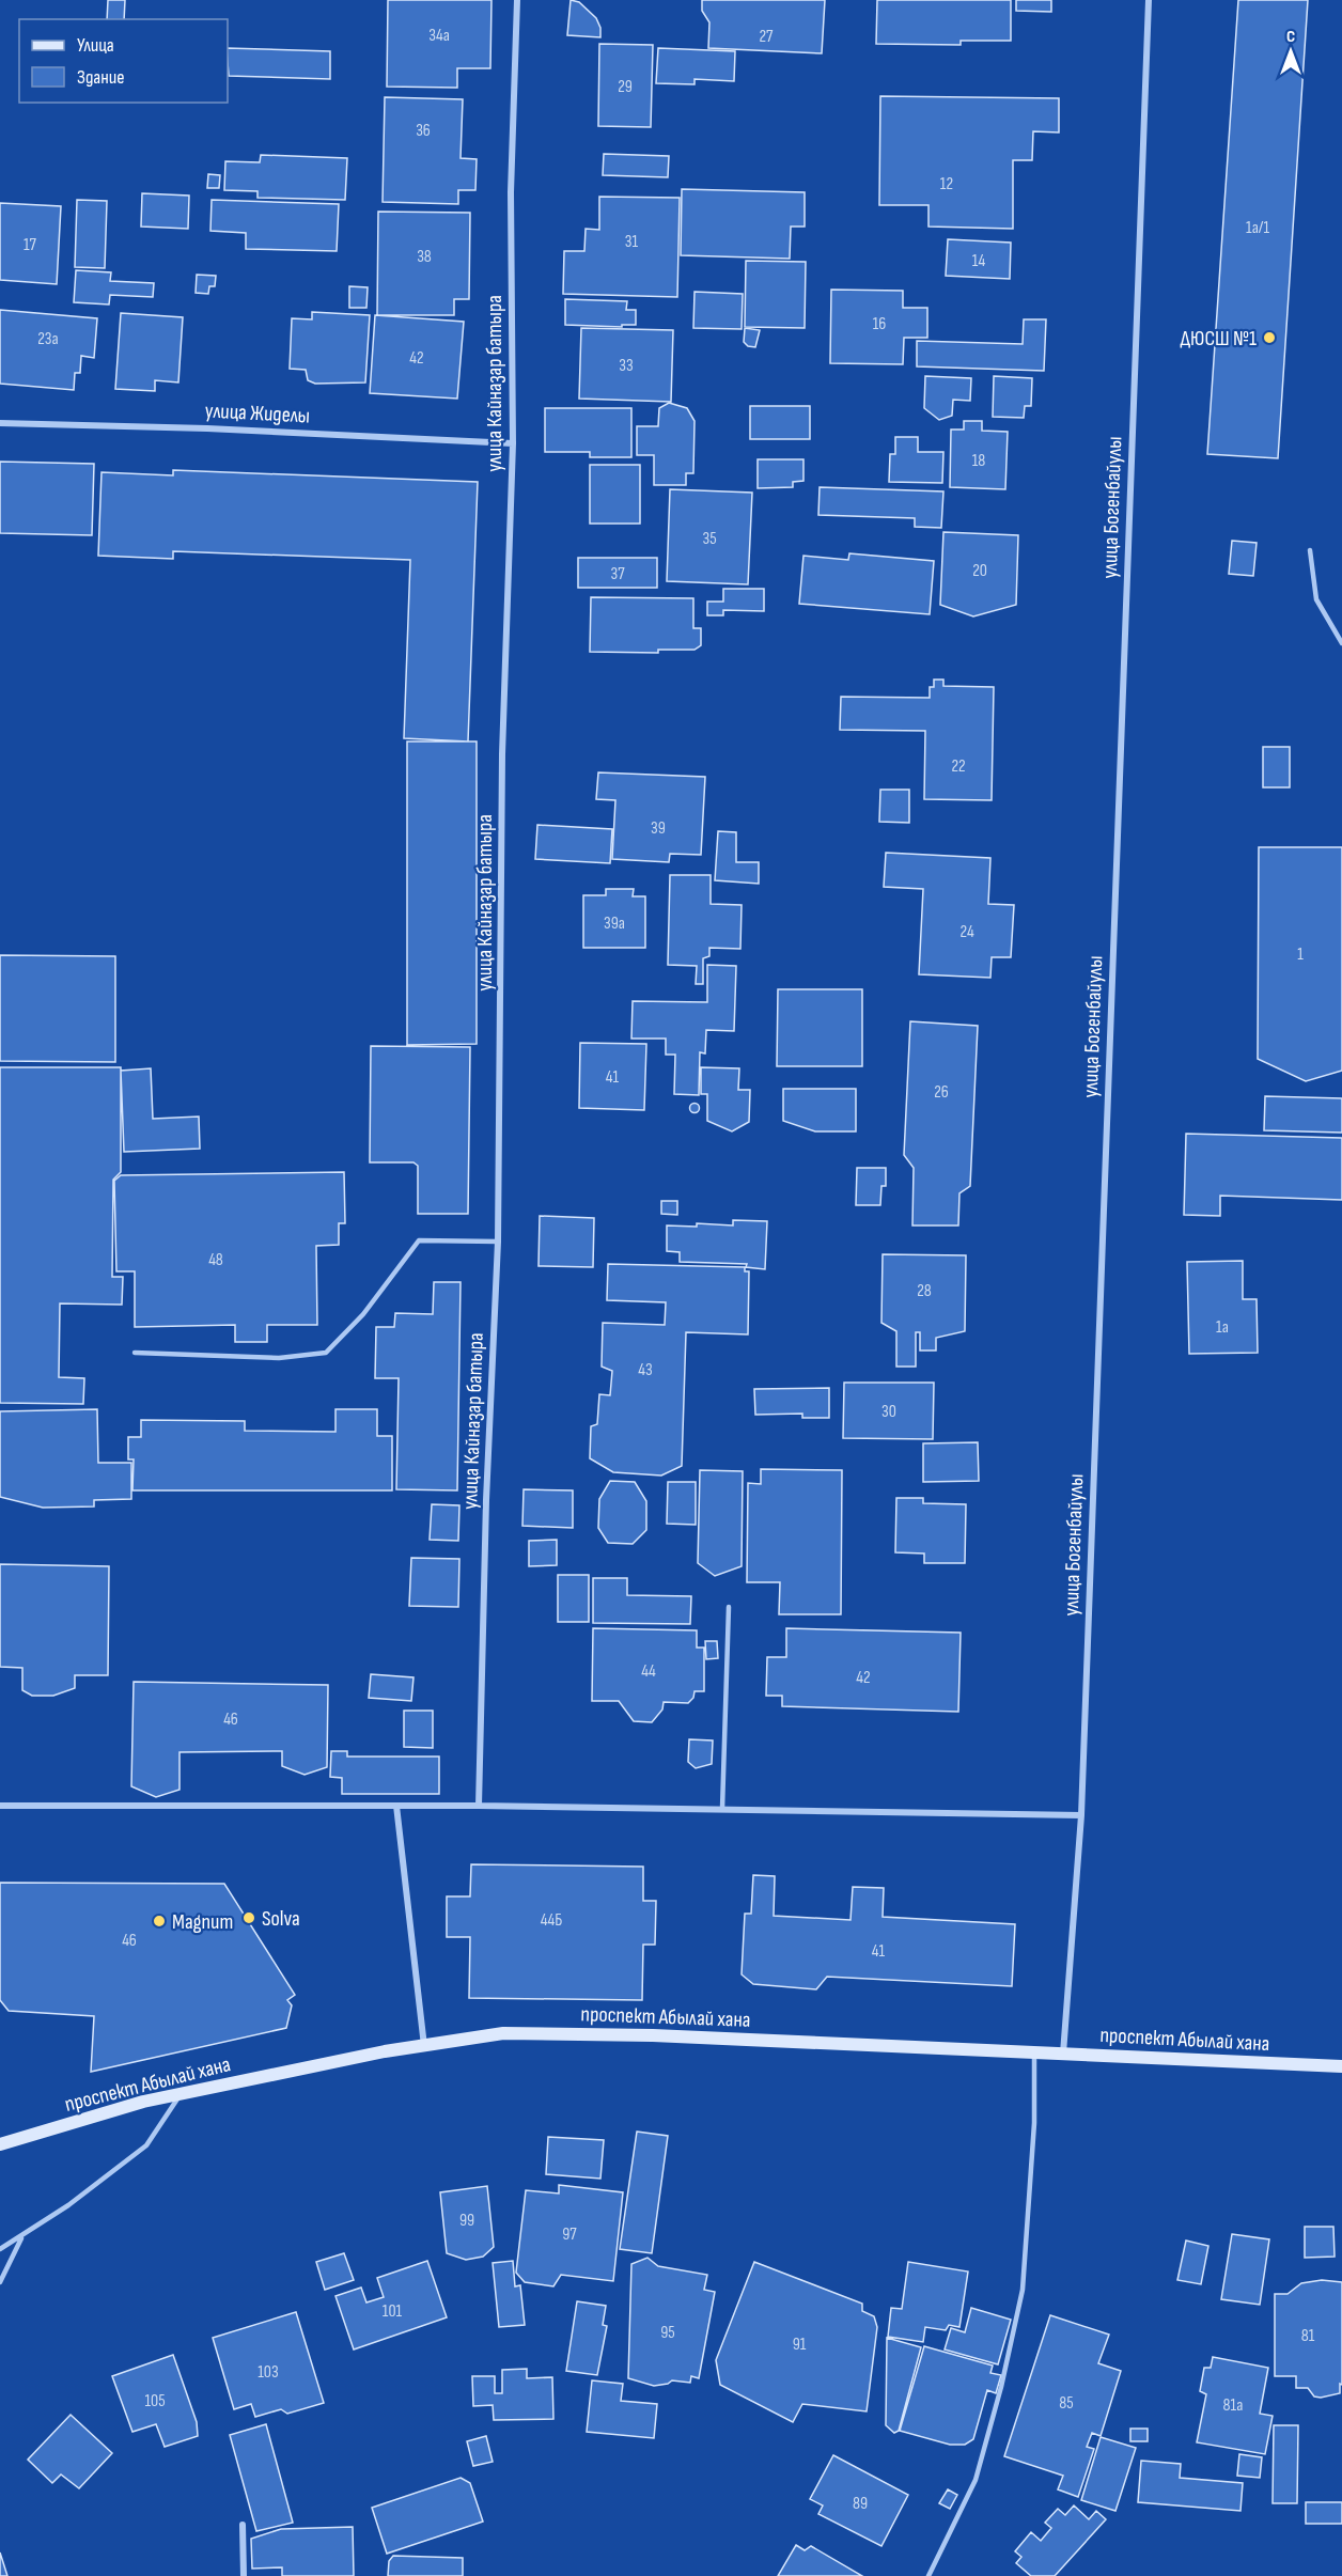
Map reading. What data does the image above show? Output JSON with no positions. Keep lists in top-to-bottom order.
{
  "streets": {
    "main road": ["проспект Абылай хана"],
    "street": ["улица Кайназар батыра", "улица Жиделы", "улица Богенбайулы"]
  },
  "crossings": [
    ["улица Кайназар батыра", "улица Жиделы"],
    ["улица Богенбайулы", "проспект Абылай хана"]
  ],
  "places": ["ДЮСШ №1", "Solva", "Magnum"],
  "house_numbers": [
    "34а",
    "27",
    "29",
    "36",
    "12",
    "1а/1",
    "31",
    "17",
    "38",
    "14",
    "16",
    "23а",
    "42",
    "33",
    "18",
    "35",
    "20",
    "37",
    "22",
    "39",
    "39а",
    "24",
    "1",
    "41",
    "26",
    "48",
    "28",
    "1а",
    "43",
    "30",
    "44",
    "42",
    "46",
    "44Б",
    "46",
    "41",
    "99",
    "97",
    "101",
    "95",
    "81",
    "91",
    "103",
    "105",
    "85",
    "81а",
    "89"
  ],
  "legend": ["Улица", "Здание"],
  "north": "top"
}
